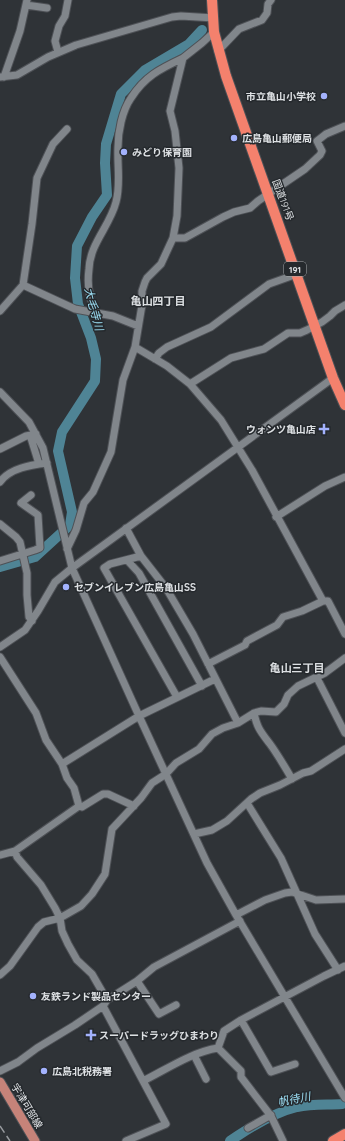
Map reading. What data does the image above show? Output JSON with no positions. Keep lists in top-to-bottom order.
{
  "streets": {
    "highway": ["国道191号", "191"],
    "main road": ["宇津可部線"]
  },
  "districts": ["亀山四丁目", "亀山三丁目"],
  "water": ["大毛寺川", "帆待川"],
  "places": {
    "other": [
      "市立亀山小学校",
      "広島亀山郵便局",
      "みどり保育園",
      "セブンイレブン広島亀山SS",
      "友鉄ランド製品センター",
      "広島北税務署"
    ],
    "health": ["ウォンツ亀山店", "スーパードラッグひまわり"]
  }
}
